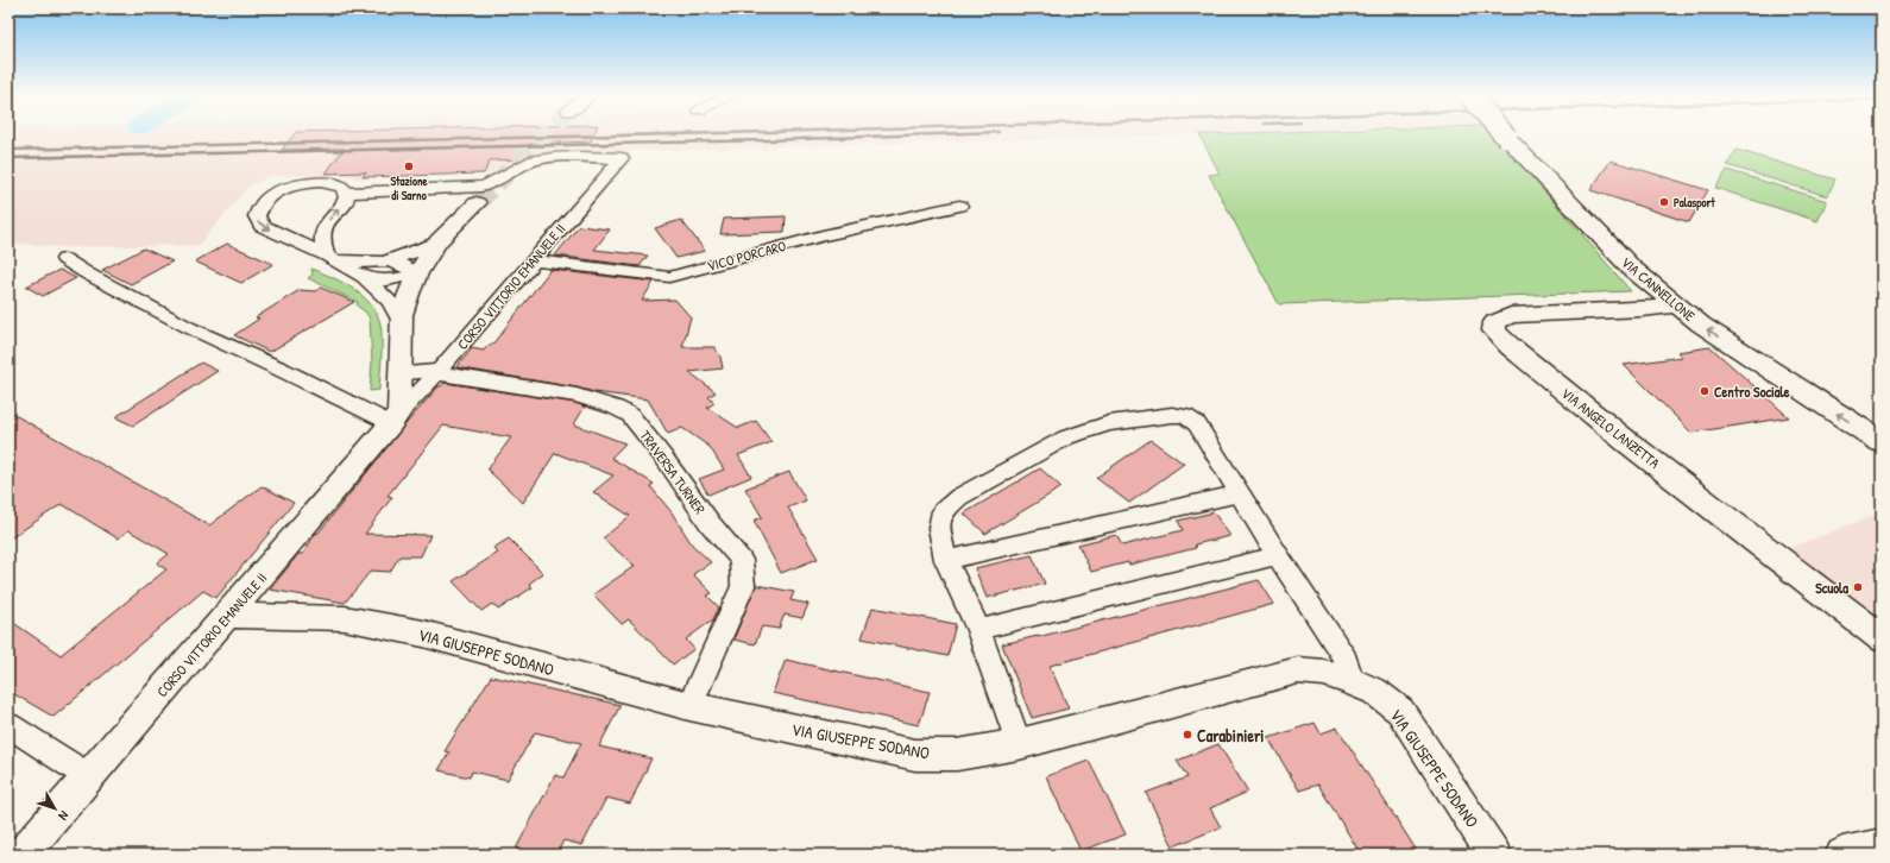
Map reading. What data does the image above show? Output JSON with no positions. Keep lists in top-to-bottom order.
{
  "streets": {
    "main road": ["VIA CANNELLONE", "VIA ANGELO LANZETTA"],
    "street": [
      "VICO PORCARO",
      "CORSO VITTORIO EMANUELE II",
      "TRAVERSA TURNER",
      "VIA GIUSEPPE SODANO"
    ]
  },
  "crossings": [
    ["VICO PORCARO", "CORSO VITTORIO EMANUELE II"],
    ["CORSO VITTORIO EMANUELE II", "TRAVERSA TURNER"],
    ["CORSO VITTORIO EMANUELE II", "VIA GIUSEPPE SODANO"],
    ["VIA CANNELLONE", "VIA ANGELO LANZETTA"],
    ["TRAVERSA TURNER", "VIA GIUSEPPE SODANO"]
  ],
  "one_way": ["VIA CANNELLONE"],
  "places": [
    "Stazione di Sarno",
    "Palasport",
    "Centro Sociale",
    "Scuola",
    "Carabinieri"
  ],
  "north": "bottom right"
}
